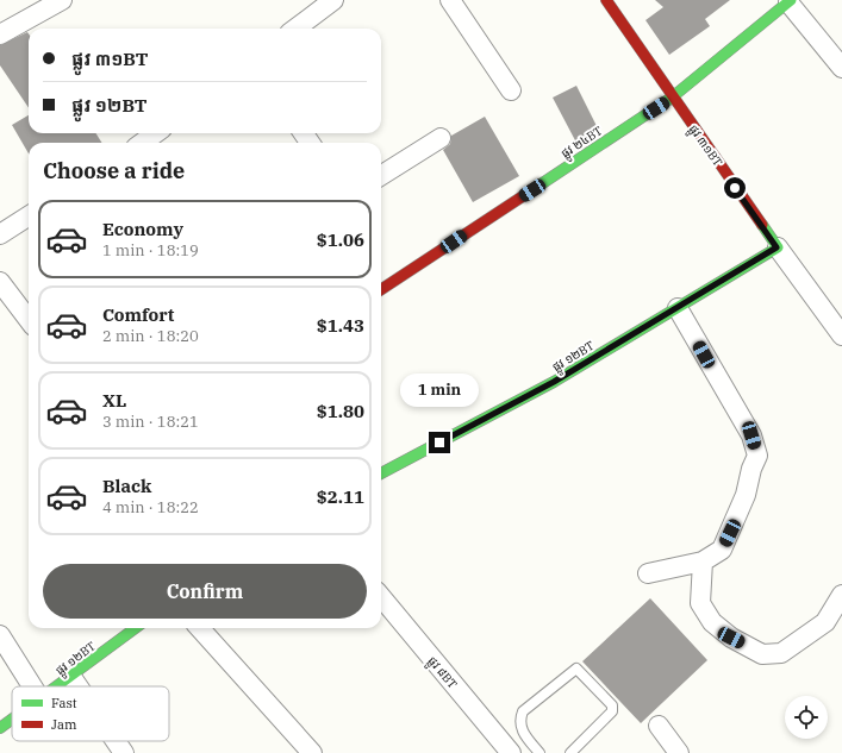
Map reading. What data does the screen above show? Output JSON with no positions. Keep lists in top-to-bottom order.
{
  "streets": {
    "street": [
      "ផ្លូវ ២៤BT",
      "ផ្លូវ ៣១BT",
      "ផ្លូវ ១២BT",
      "ផ្លូវ ៨BT"
    ]
  },
  "crossings": [
    ["ផ្លូវ ២៤BT", "ផ្លូវ ៣១BT"],
    ["ផ្លូវ ៣១BT", "ផ្លូវ ១២BT"]
  ],
  "legend": ["Fast", "Jam"],
  "page": {
    "banner": ["ផ្លូវ ៣១BT", "ផ្លូវ ១២BT"],
    "heading": "Choose a ride",
    "list": [
      {
        "name": "Economy",
        "note": "1 min · 18:19",
        "value": "$1.06"
      },
      {
        "name": "Comfort",
        "note": "2 min · 18:20",
        "value": "$1.43"
      },
      {
        "name": "XL",
        "note": "3 min · 18:21",
        "value": "$1.80"
      },
      {
        "name": "Black",
        "note": "4 min · 18:22",
        "value": "$2.11"
      }
    ],
    "bubble": "1 min",
    "buttons": "Confirm"
  }
}
